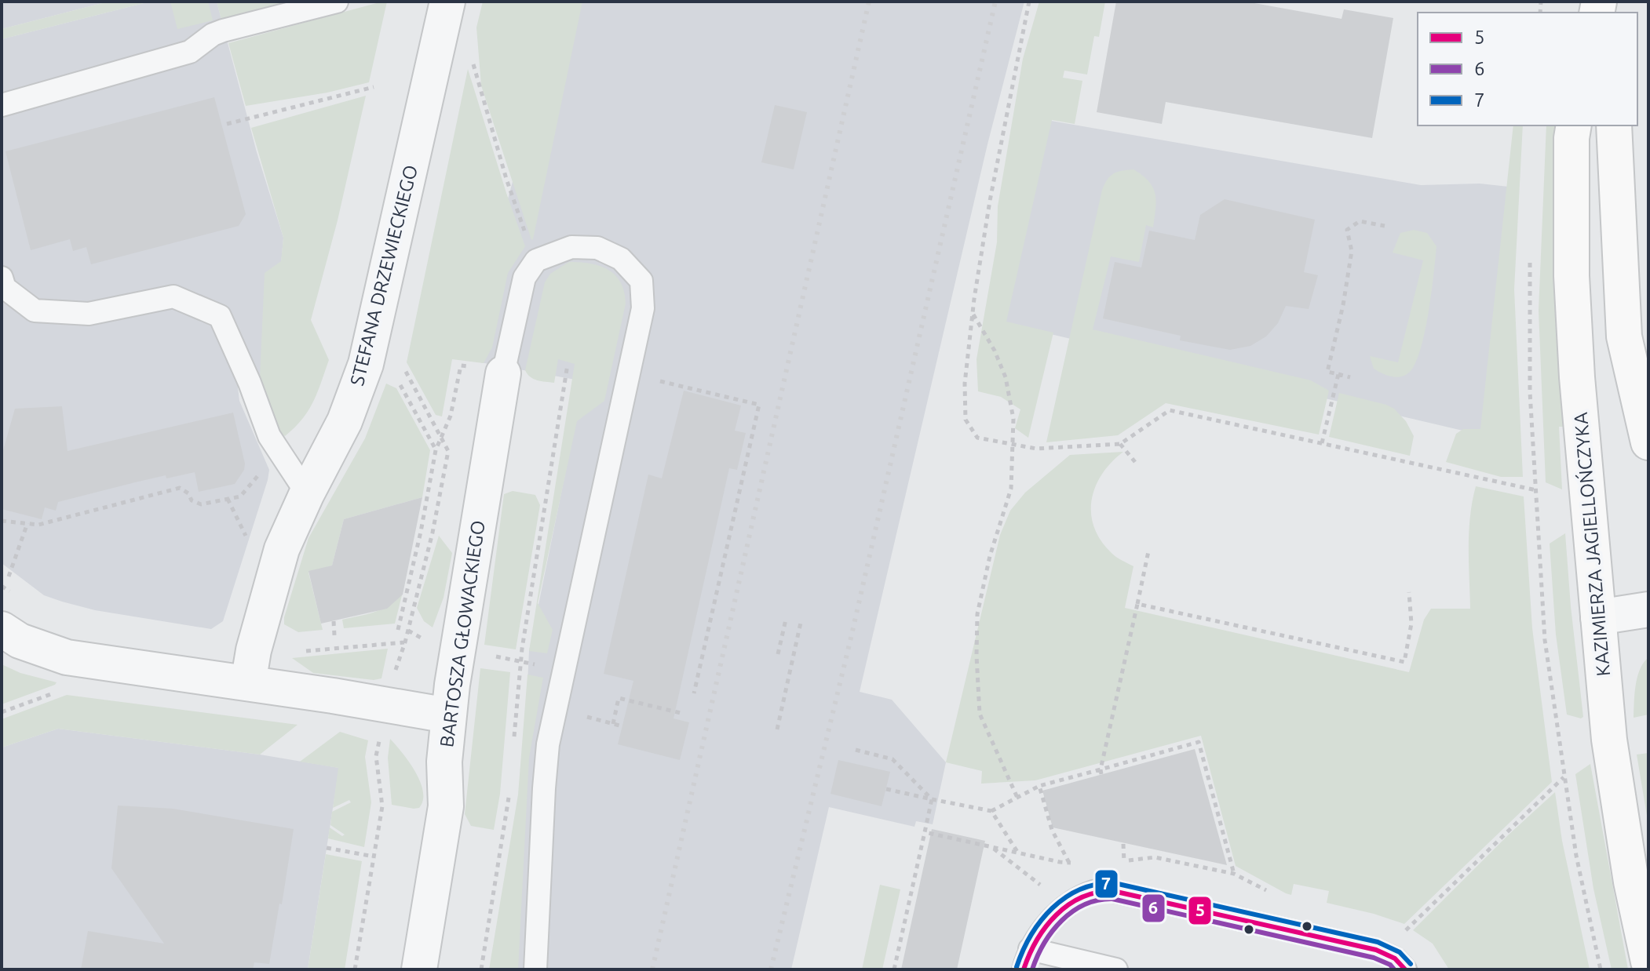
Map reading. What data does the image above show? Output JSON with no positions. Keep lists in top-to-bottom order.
{
  "streets": {
    "main road": ["KAZIMIERZA JAGIELLOŃCZYKA"],
    "street": ["STEFANA DRZEWIECKIEGO", "BARTOSZA GŁOWACKIEGO"]
  },
  "lines": ["transit line 7", "transit line 5", "transit line 6"],
  "legend": ["5", "6", "7"]
}
